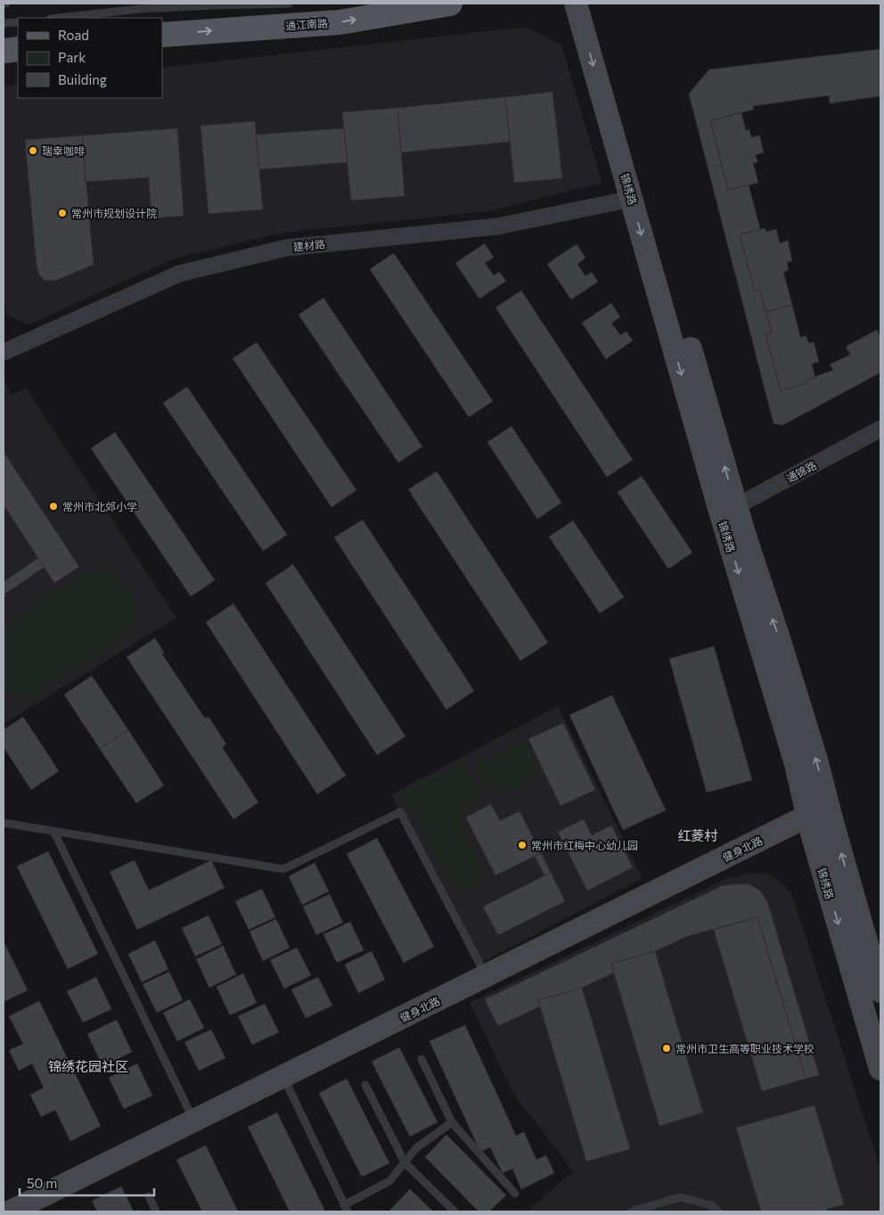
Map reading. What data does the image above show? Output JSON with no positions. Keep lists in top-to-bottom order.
{
  "streets": {
    "main road": ["通江南路"],
    "street": [
      "锦绣路",
      "建材路",
      "通锦路",
      "健身北路"
    ]
  },
  "crossings": [
    ["锦绣路", "建材路"],
    ["锦绣路", "通锦路"],
    ["锦绣路", "健身北路"]
  ],
  "one_way": ["通江南路"],
  "districts": ["红菱村", "锦绣花园社区"],
  "places": [
    "瑞幸咖啡",
    "常州市规划设计院",
    "常州市北郊小学",
    "常州市红梅中心幼儿园",
    "常州市卫生高等职业技术学校"
  ],
  "legend": ["Road", "Park", "Building"],
  "scale_bar": "50 m"
}
